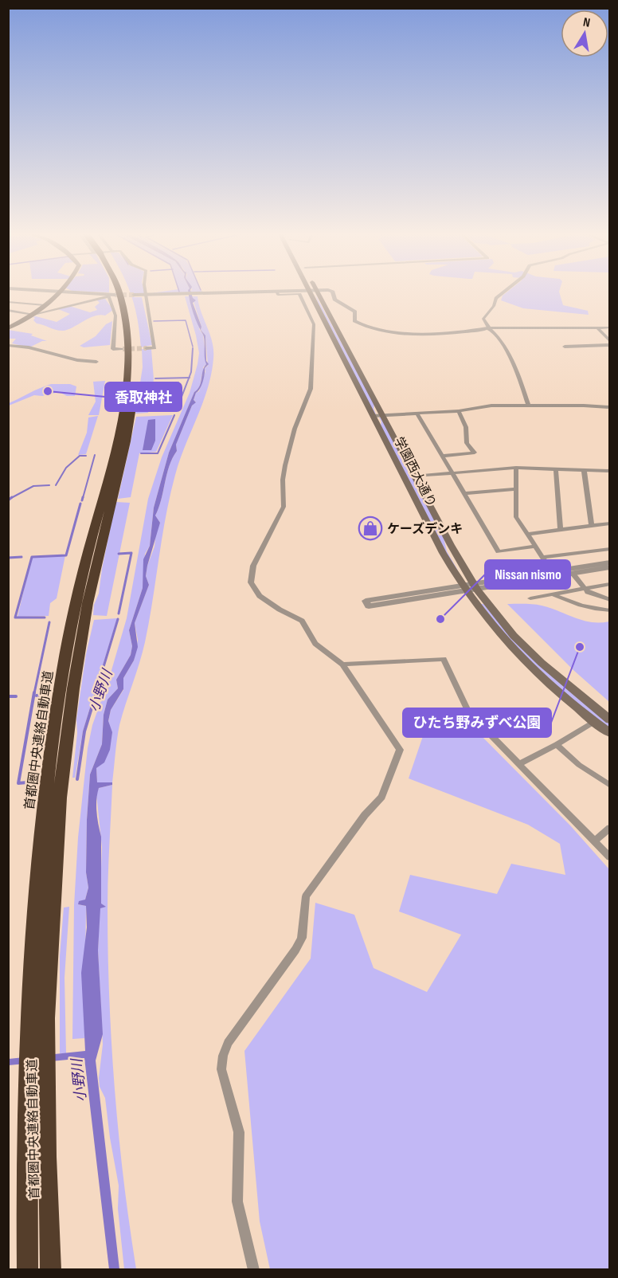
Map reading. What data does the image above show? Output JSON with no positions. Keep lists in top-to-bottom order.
{
  "streets": {
    "highway": ["首都圏中央連絡自動車道"],
    "main road": ["学園西大通り"]
  },
  "water": ["小野川"],
  "places": {
    "other": ["香取神社", "Nissan nismo", "ひたち野みずべ公園"],
    "shop": ["ケーズデンキ"]
  },
  "north": "top"
}
